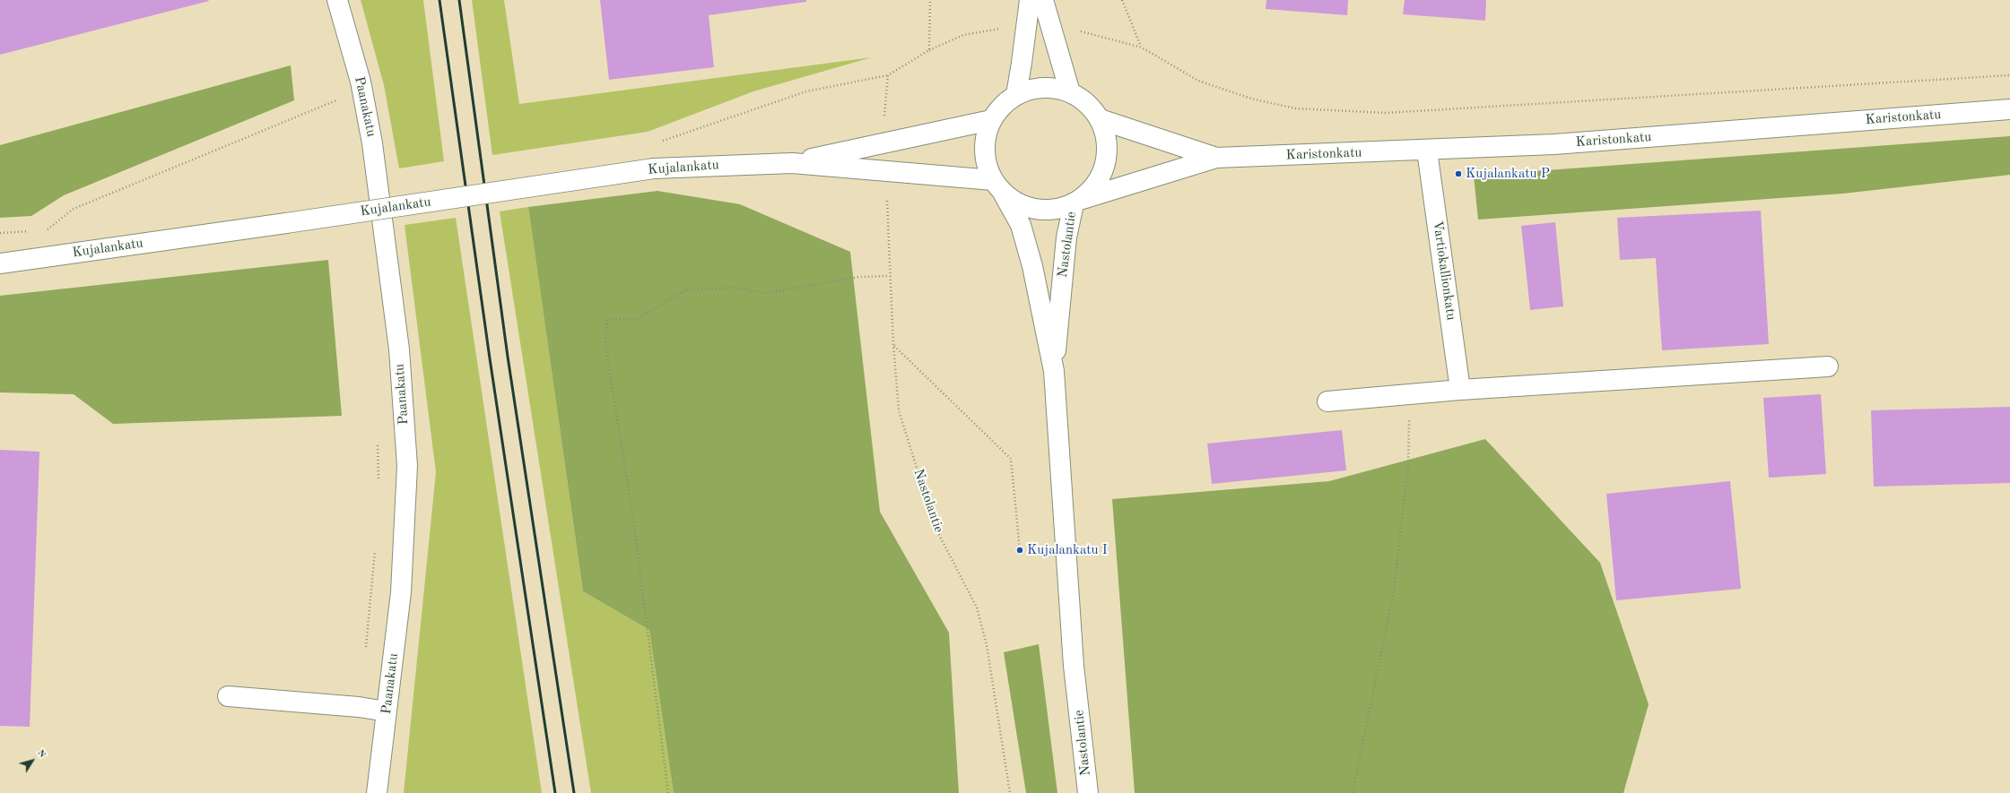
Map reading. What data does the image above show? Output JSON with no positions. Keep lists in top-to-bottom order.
{
  "streets": {
    "street": [
      "Paanakatu",
      "Karistonkatu",
      "Kujalankatu",
      "Nastolantie",
      "Vartiokallionkatu"
    ]
  },
  "crossings": [
    ["Karistonkatu", "Kujalankatu"],
    ["Karistonkatu", "Nastolantie"],
    ["Karistonkatu", "Vartiokallionkatu"],
    ["Kujalankatu", "Nastolantie"]
  ],
  "places": ["Kujalankatu P", "Kujalankatu I"],
  "north": "top right"
}
